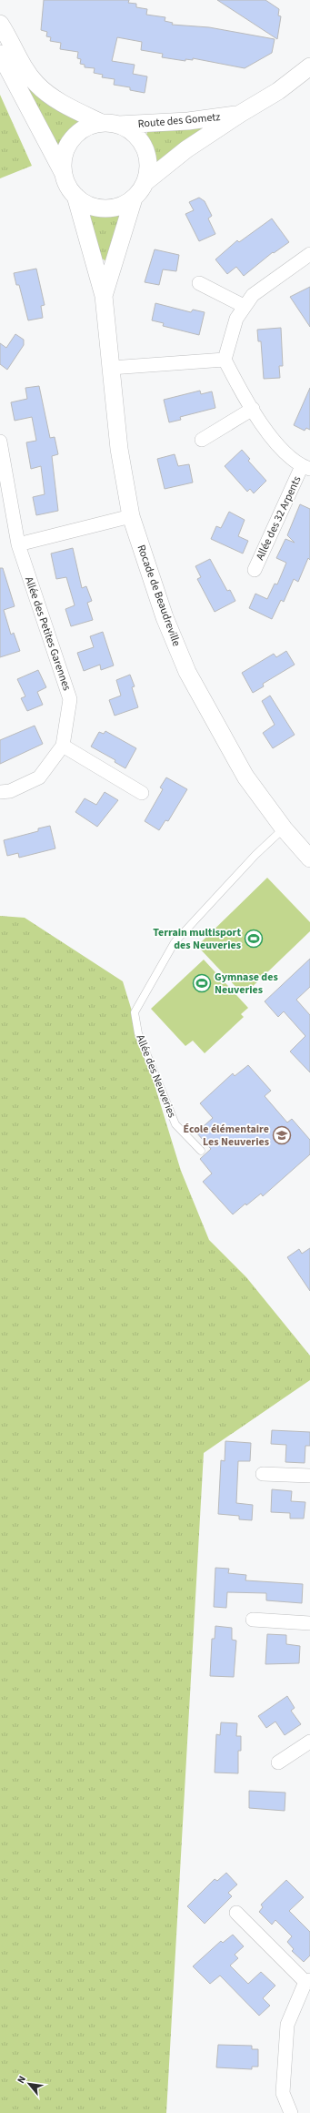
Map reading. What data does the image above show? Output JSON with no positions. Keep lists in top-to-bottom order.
{
  "streets": {
    "street": [
      "Route des Gometz",
      "Allée des 32 Arpents",
      "Rocade de Beaudreville",
      "Allée des Petites Garennes"
    ],
    "lane": ["Allée des Neuveries"]
  },
  "crossings": [
    ["Route des Gometz", "Rocade de Beaudreville"],
    ["Rocade de Beaudreville", "Allée des Neuveries"]
  ],
  "places": {
    "sports": ["Terrain multisport des Neuveries", "Gymnase des Neuveries"],
    "school or university": ["École élémentaire Les Neuveries"]
  },
  "north": "top left"
}
